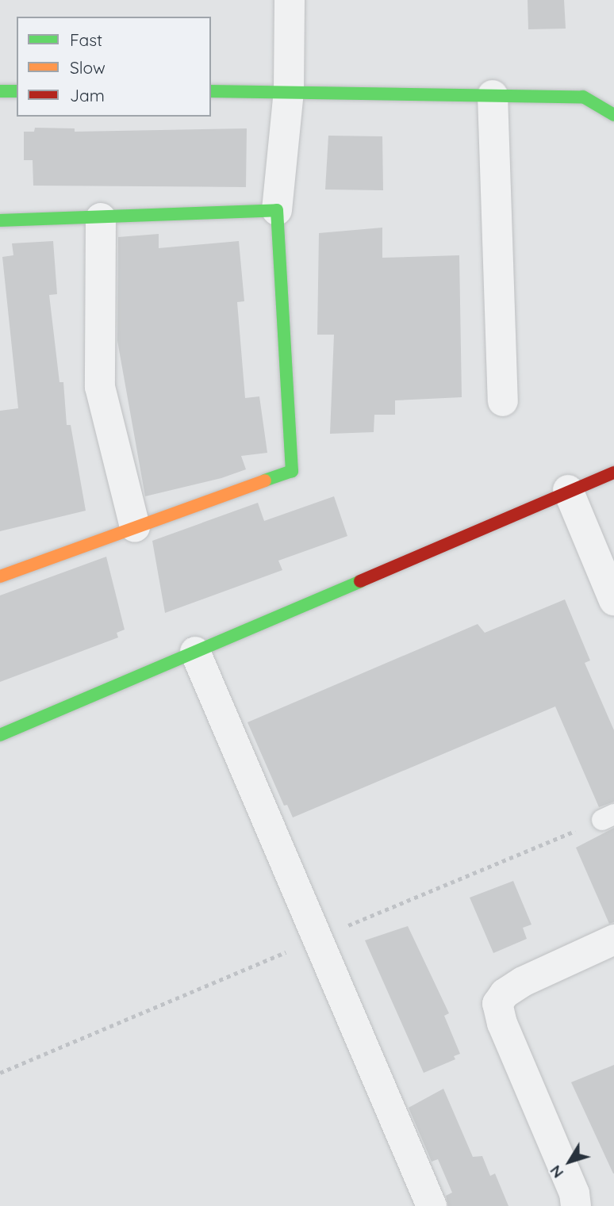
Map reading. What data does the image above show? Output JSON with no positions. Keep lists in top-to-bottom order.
{
  "legend": ["Fast", "Slow", "Jam"],
  "north": "bottom left"
}
